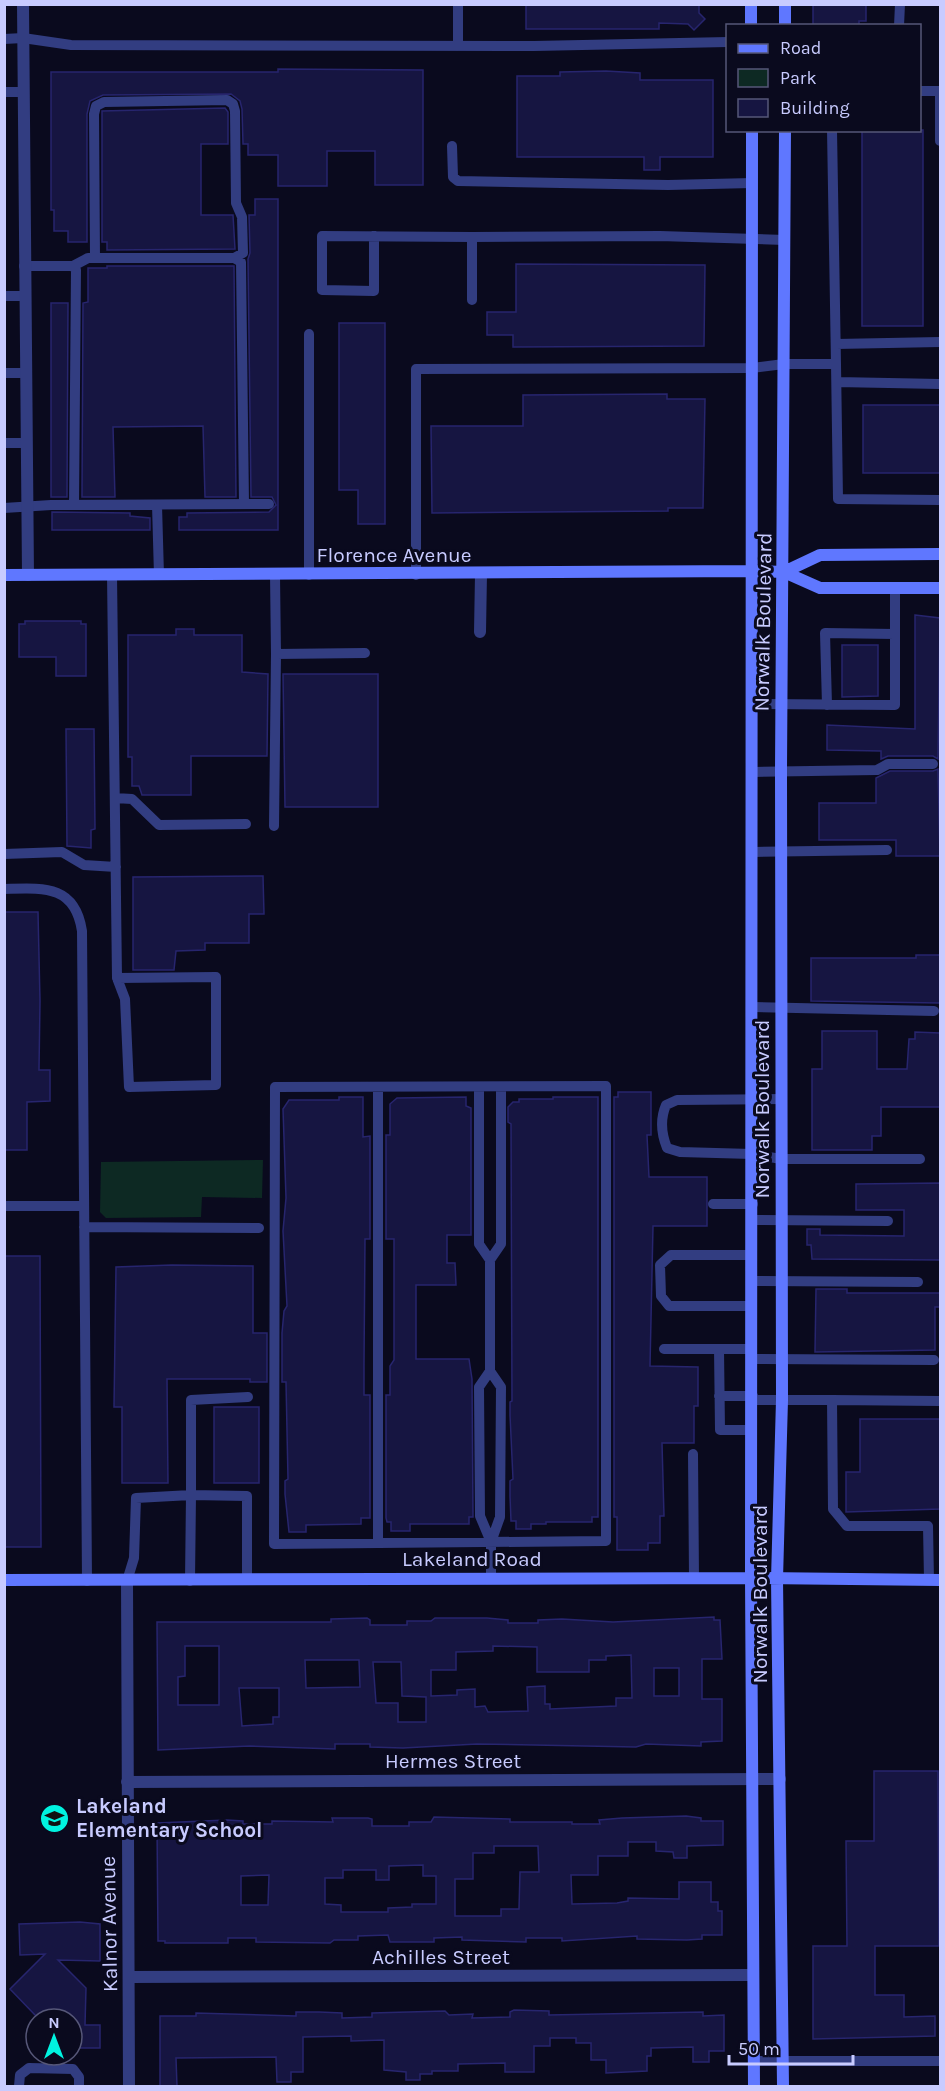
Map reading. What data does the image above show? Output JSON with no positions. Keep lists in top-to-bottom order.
{
  "streets": {
    "main road": ["Florence Avenue", "Norwalk Boulevard", "Lakeland Road"],
    "street": ["Hermes Street", "Kalnor Avenue", "Achilles Street"]
  },
  "crossings": [
    ["Florence Avenue", "Norwalk Boulevard"],
    ["Norwalk Boulevard", "Lakeland Road"],
    ["Norwalk Boulevard", "Hermes Street"],
    ["Norwalk Boulevard", "Achilles Street"],
    ["Lakeland Road", "Kalnor Avenue"],
    ["Hermes Street", "Kalnor Avenue"],
    ["Kalnor Avenue", "Achilles Street"]
  ],
  "places": {
    "school or university": ["Lakeland Elementary School"]
  },
  "legend": ["Road", "Park", "Building"],
  "scale_bar": "50 m",
  "north": "top"
}
